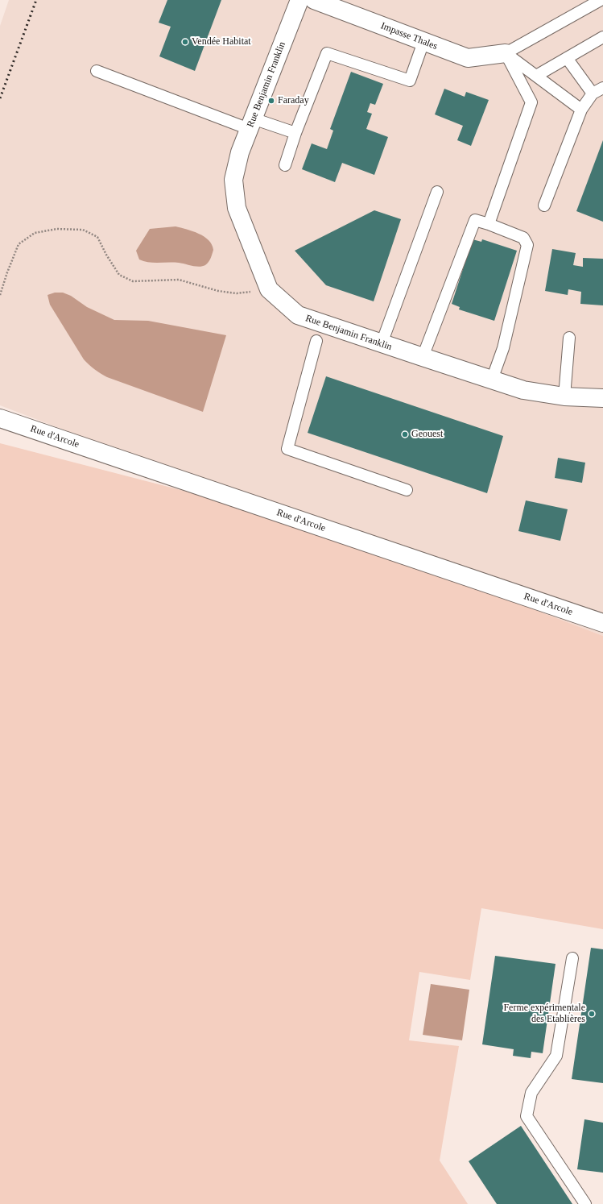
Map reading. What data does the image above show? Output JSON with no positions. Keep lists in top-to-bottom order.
{
  "streets": {
    "street": ["Impasse Thales", "Rue Benjamin Franklin", "Rue d'Arcole"]
  },
  "places": [
    "Vendée Habitat",
    "Faraday",
    "Geouest",
    "Ferme expérimentale des Etablières"
  ]
}
